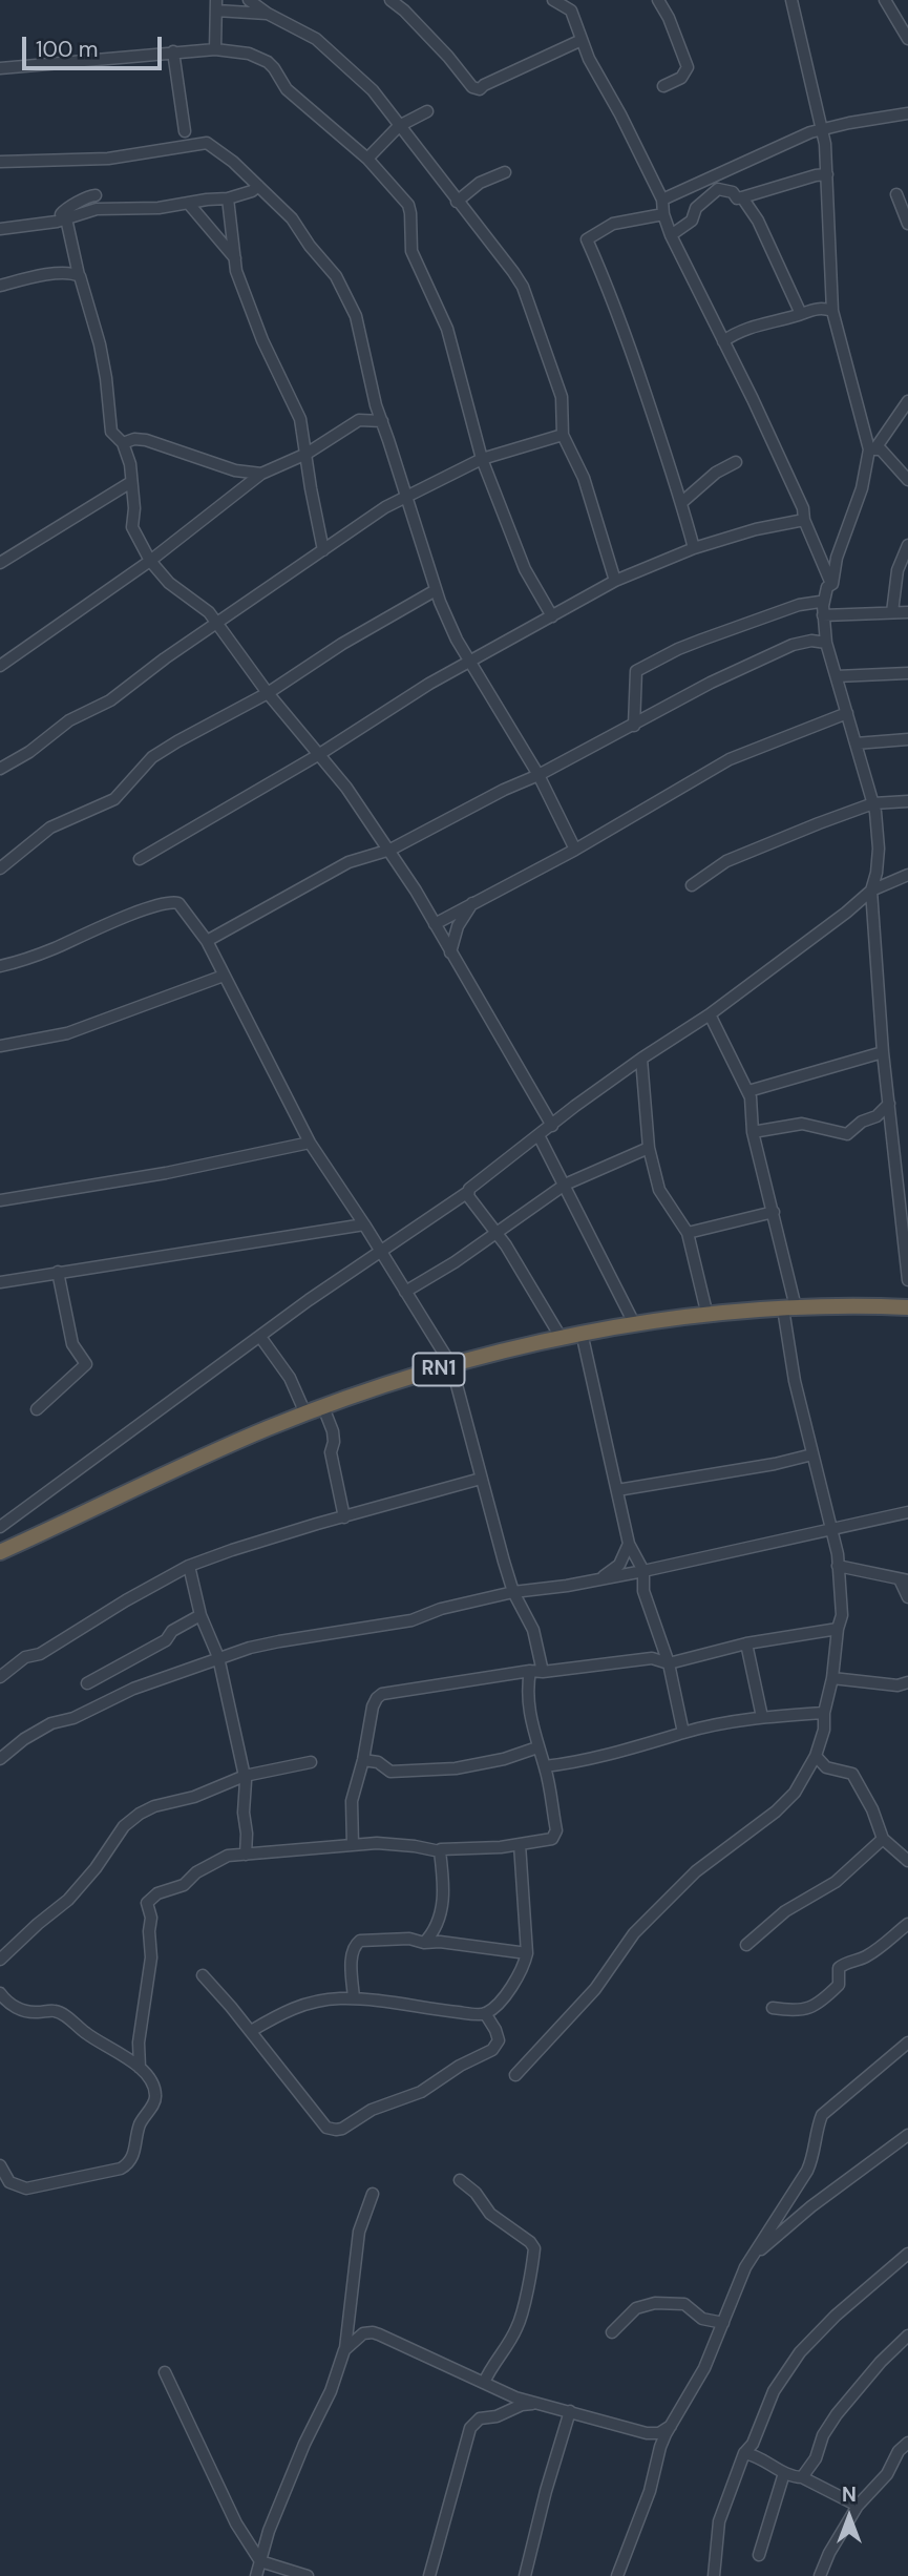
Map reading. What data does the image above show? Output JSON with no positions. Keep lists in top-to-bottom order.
{
  "streets": {
    "highway": ["RN1"]
  },
  "scale_bar": "100 m",
  "north": "top"
}
